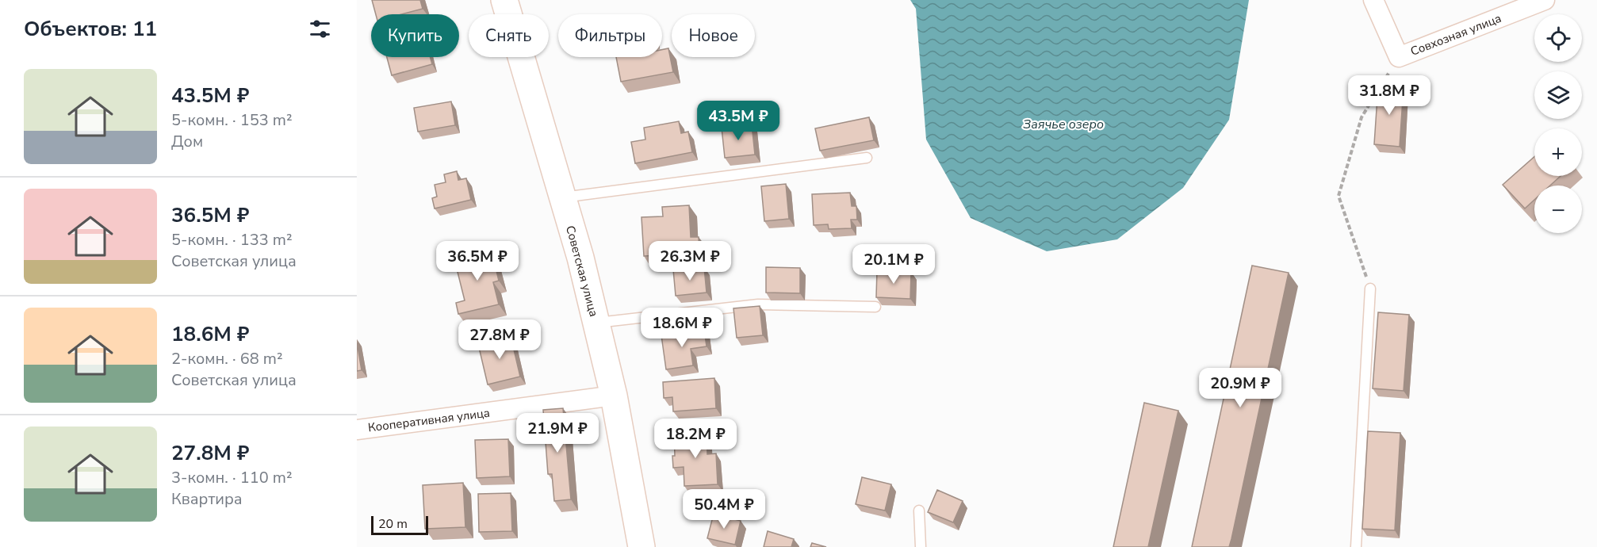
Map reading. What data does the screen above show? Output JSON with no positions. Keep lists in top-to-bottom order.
{
  "streets": {
    "street": ["Совхозная улица", "Советская улица", "Кооперативная улица"]
  },
  "crossings": [
    ["Советская улица", "Кооперативная улица"]
  ],
  "water": ["Заячье озеро"],
  "scale_bar": "20 m",
  "page": {
    "heading": "Объектов: 11",
    "map_buttons": ["+", "−"],
    "chip": [
      "Купить",
      "Снять",
      "Фильтры",
      "Новое"
    ],
    "list": [
      {
        "name": "43.5M ₽",
        "note": "5-комн. · 153 m² · Дом"
      },
      {
        "name": "36.5M ₽",
        "note": "5-комн. · 133 m² · Советская улица"
      },
      {
        "name": "18.6M ₽",
        "note": "2-комн. · 68 m² · Советская улица"
      },
      {
        "name": "27.8M ₽",
        "note": "3-комн. · 110 m² · Квартира"
      }
    ],
    "price": [
      "31.8M ₽",
      "43.5M ₽",
      "36.5M ₽",
      "26.3M ₽",
      "20.1M ₽",
      "18.6M ₽",
      "27.8M ₽",
      "20.9M ₽",
      "21.9M ₽",
      "18.2M ₽",
      "50.4M ₽"
    ],
    "scale": "20 m"
  }
}
